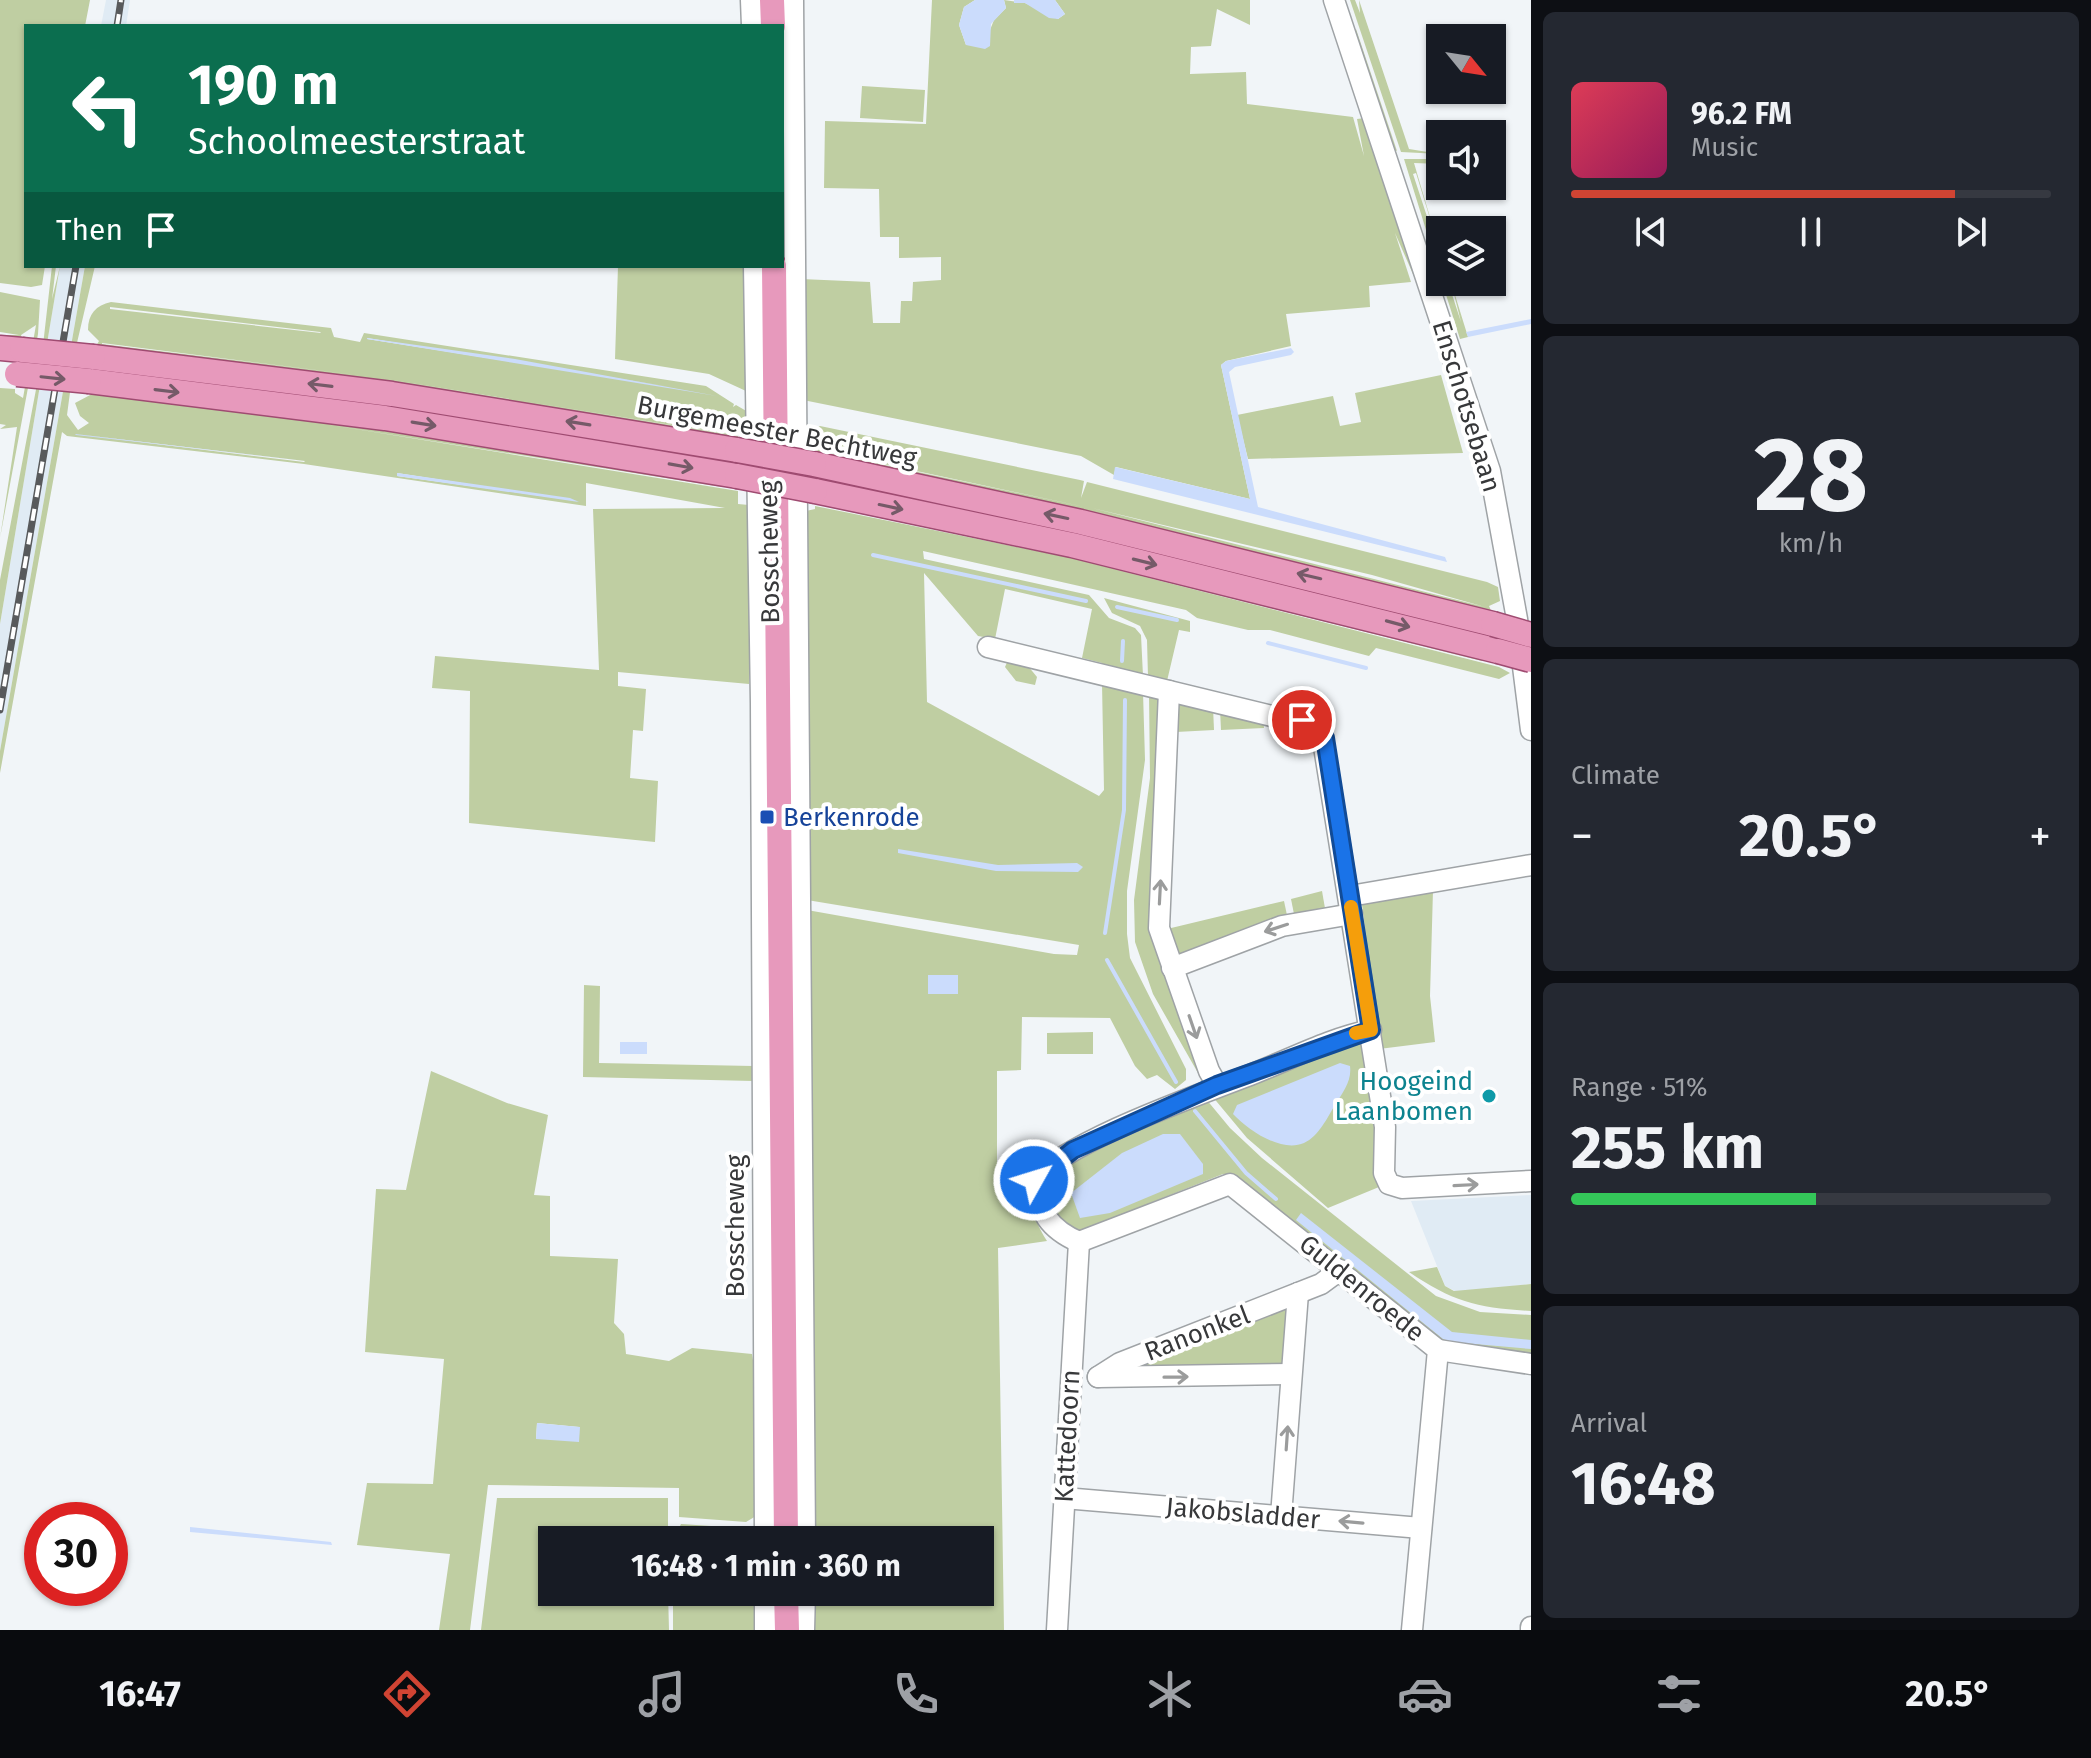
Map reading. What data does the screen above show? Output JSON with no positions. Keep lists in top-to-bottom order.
{
  "streets": {
    "main road": ["Burgemeester Bechtweg", "Bosscheweg"],
    "street": [
      "Enschotsebaan",
      "Guldenroede",
      "Ranonkel",
      "Kattedoorn",
      "Jakobsladder"
    ]
  },
  "crossings": [
    ["Guldenroede", "Ranonkel"],
    ["Guldenroede", "Kattedoorn"],
    ["Guldenroede", "Jakobsladder"],
    ["Ranonkel", "Kattedoorn"],
    ["Kattedoorn", "Jakobsladder"]
  ],
  "one_way": ["Jakobsladder"],
  "places": {
    "transit": ["Berkenrode"],
    "other": ["Hoogeind Laanbomen"]
  },
  "north": "bottom right",
  "page": {
    "turn": ["190 m", "Schoolmeesterstraat"],
    "song": ["96.2 FM", "Music"],
    "then": "Then",
    "tile": [
      ["28", "km/h"],
      "Climate",
      ["Range · 51%", "255 km"],
      ["Arrival", "16:48"]
    ],
    "heat": ["−", "20.5°", "+"],
    "limit": "30",
    "trip": "16:48 · 1 min · 360 m",
    "tabs": ["16:47", "20.5°"]
  }
}
